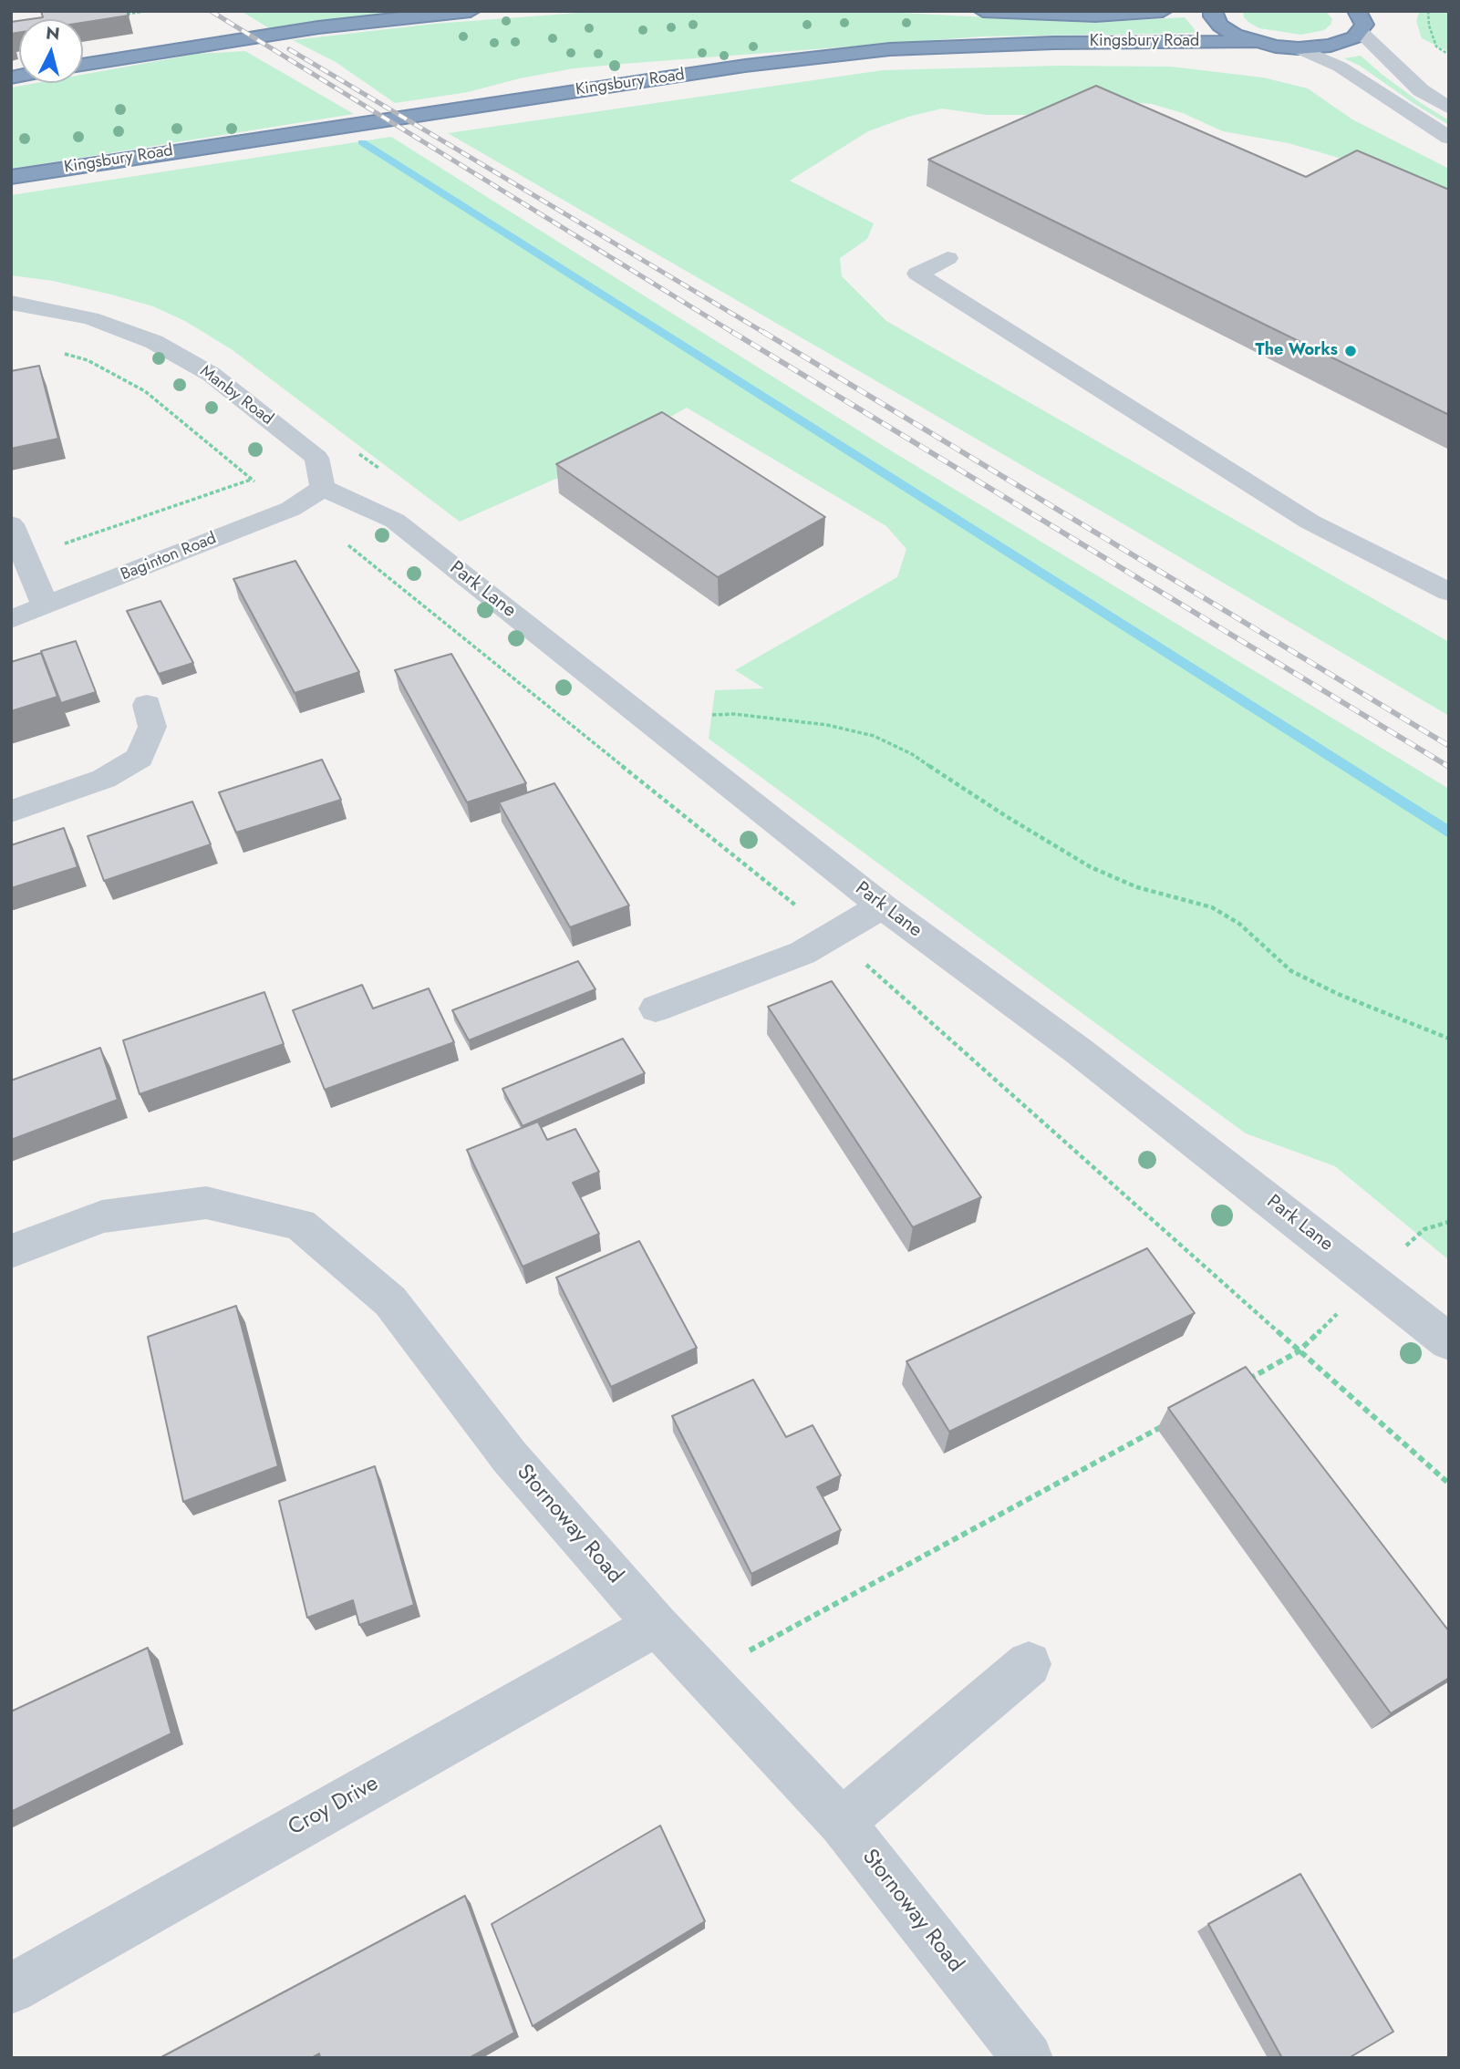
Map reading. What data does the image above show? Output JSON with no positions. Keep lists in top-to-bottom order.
{
  "streets": {
    "highway": ["Kingsbury Road"],
    "street": [
      "Manby Road",
      "Baginton Road",
      "Park Lane",
      "Stornoway Road",
      "Croy Drive"
    ]
  },
  "crossings": [
    ["Manby Road", "Baginton Road"],
    ["Manby Road", "Park Lane"],
    ["Baginton Road", "Park Lane"],
    ["Stornoway Road", "Croy Drive"]
  ],
  "places": ["The Works"],
  "north": "top"
}
